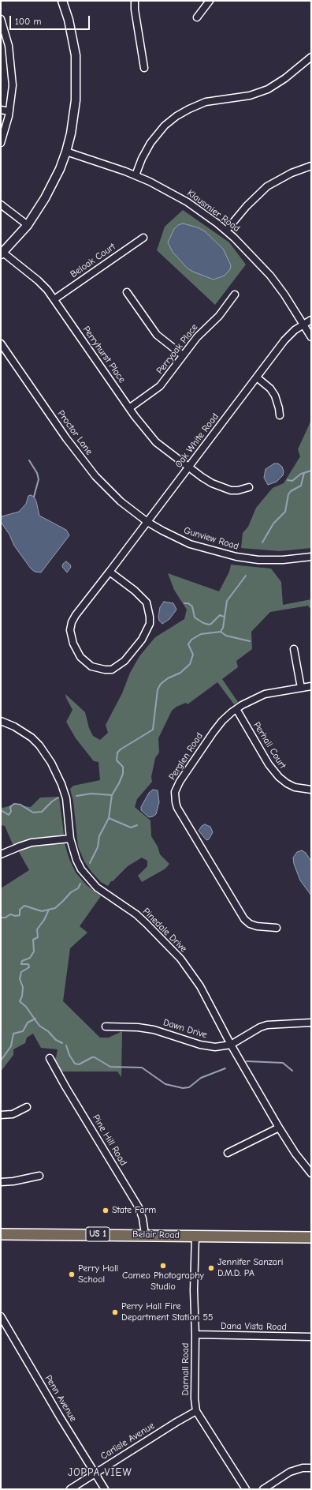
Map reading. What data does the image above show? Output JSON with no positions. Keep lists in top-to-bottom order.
{
  "streets": {
    "highway": ["US 1", "Belair Road"],
    "street": [
      "Klausmier Road",
      "Beloak Court",
      "Perryoak Place",
      "Perryhurst Place",
      "Proctor Lane",
      "Oak White Road",
      "Gunview Road",
      "Perhall Court",
      "Perglen Road",
      "Pinedale Drive",
      "Dawn Drive",
      "Pine Hill Road",
      "Dana Vista Road",
      "Darnall Road",
      "Penn Avenue",
      "Carlisle Avenue"
    ]
  },
  "crossings": [
    ["Klausmier Road", "Oak White Road"],
    ["Beloak Court", "Perryhurst Place"],
    ["Perryoak Place", "Perryhurst Place"],
    ["Perryhurst Place", "Oak White Road"],
    ["Proctor Lane", "Oak White Road"],
    ["Proctor Lane", "Gunview Road"],
    ["Oak White Road", "Gunview Road"],
    ["Perhall Court", "Perglen Road"],
    ["Pinedale Drive", "Dawn Drive"],
    ["Pine Hill Road", "Belair Road"],
    ["Belair Road", "Darnall Road"],
    ["Dana Vista Road", "Darnall Road"],
    ["Darnall Road", "Carlisle Avenue"],
    ["Penn Avenue", "Carlisle Avenue"]
  ],
  "districts": ["JOPPA VIEW"],
  "places": [
    "State Farm",
    "Cameo Photography Studio",
    "Jennifer Sanzari D.M.D. PA",
    "Perry Hall School",
    "Perry Hall Fire Department Station 55"
  ],
  "scale_bar": "100 m"
}
